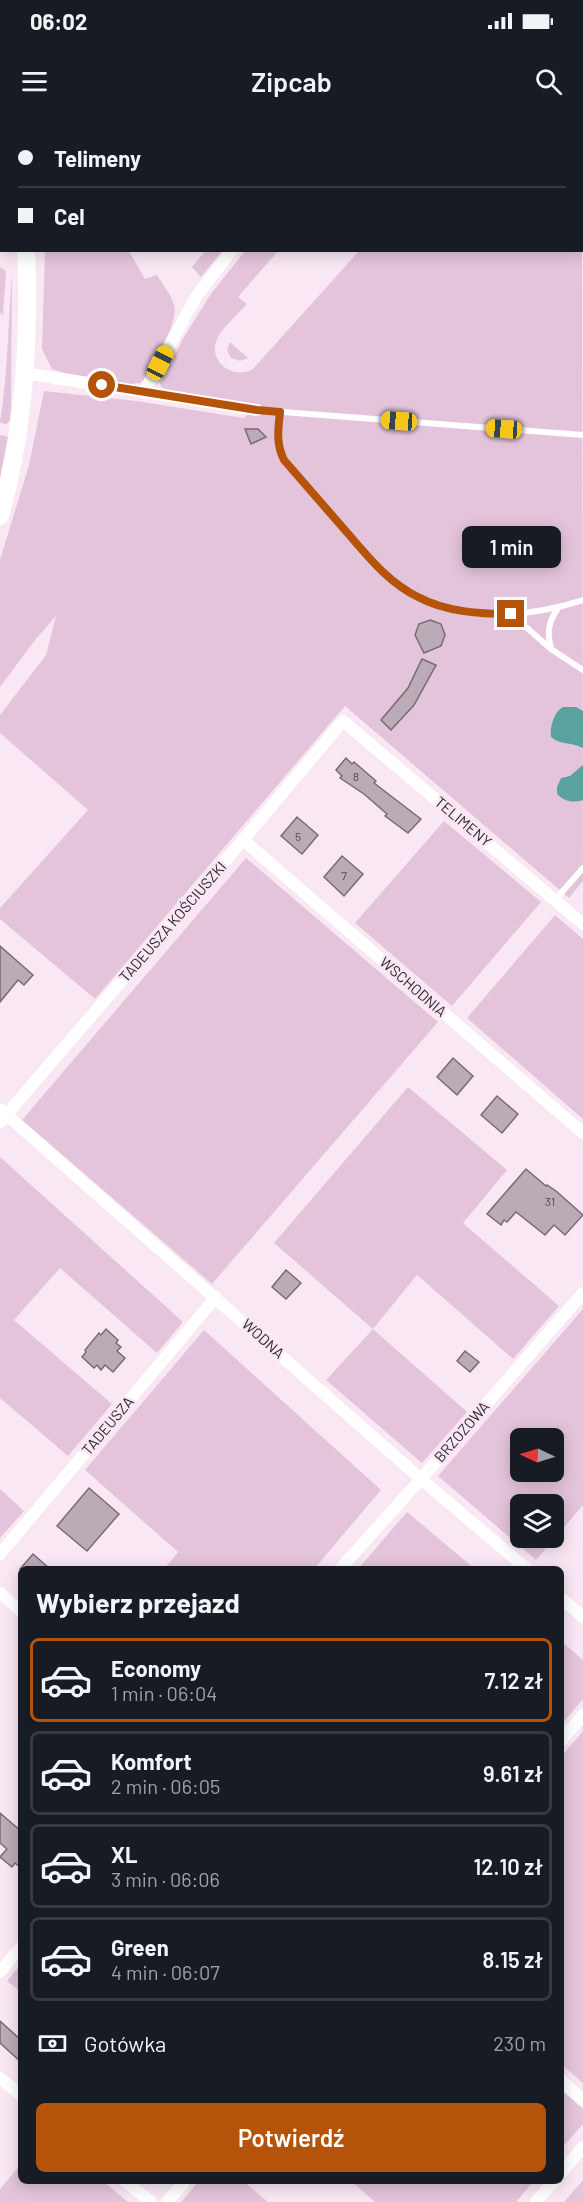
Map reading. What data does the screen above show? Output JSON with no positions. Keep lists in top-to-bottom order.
{
  "streets": {
    "street": [
      "TELIMENY",
      "TADEUSZA KOŚCIUSZKI",
      "WSCHODNIA",
      "WODNA",
      "TADEUSZA",
      "BRZOZOWA"
    ]
  },
  "crossings": [
    ["TELIMENY", "TADEUSZA KOŚCIUSZKI"],
    ["TADEUSZA KOŚCIUSZKI", "WSCHODNIA"],
    ["TADEUSZA KOŚCIUSZKI", "WODNA"],
    ["WODNA", "TADEUSZA"],
    ["WODNA", "BRZOZOWA"]
  ],
  "house_numbers": [
    "8",
    "5",
    "7",
    "31"
  ],
  "north": "left",
  "page": {
    "status": "06:02",
    "header": "Zipcab",
    "banner": ["Telimeny", "Cel"],
    "bubble": "1 min",
    "heading": "Wybierz przejazd",
    "list": [
      {
        "name": "Economy",
        "note": "1 min · 06:04",
        "value": "7.12 zł"
      },
      {
        "name": "Komfort",
        "note": "2 min · 06:05",
        "value": "9.61 zł"
      },
      {
        "name": "XL",
        "note": "3 min · 06:06",
        "value": "12.10 zł"
      },
      {
        "name": "Green",
        "note": "4 min · 06:07",
        "value": "8.15 zł"
      }
    ],
    "pay": ["Gotówka", "230 m"],
    "buttons": "Potwierdź"
  }
}
